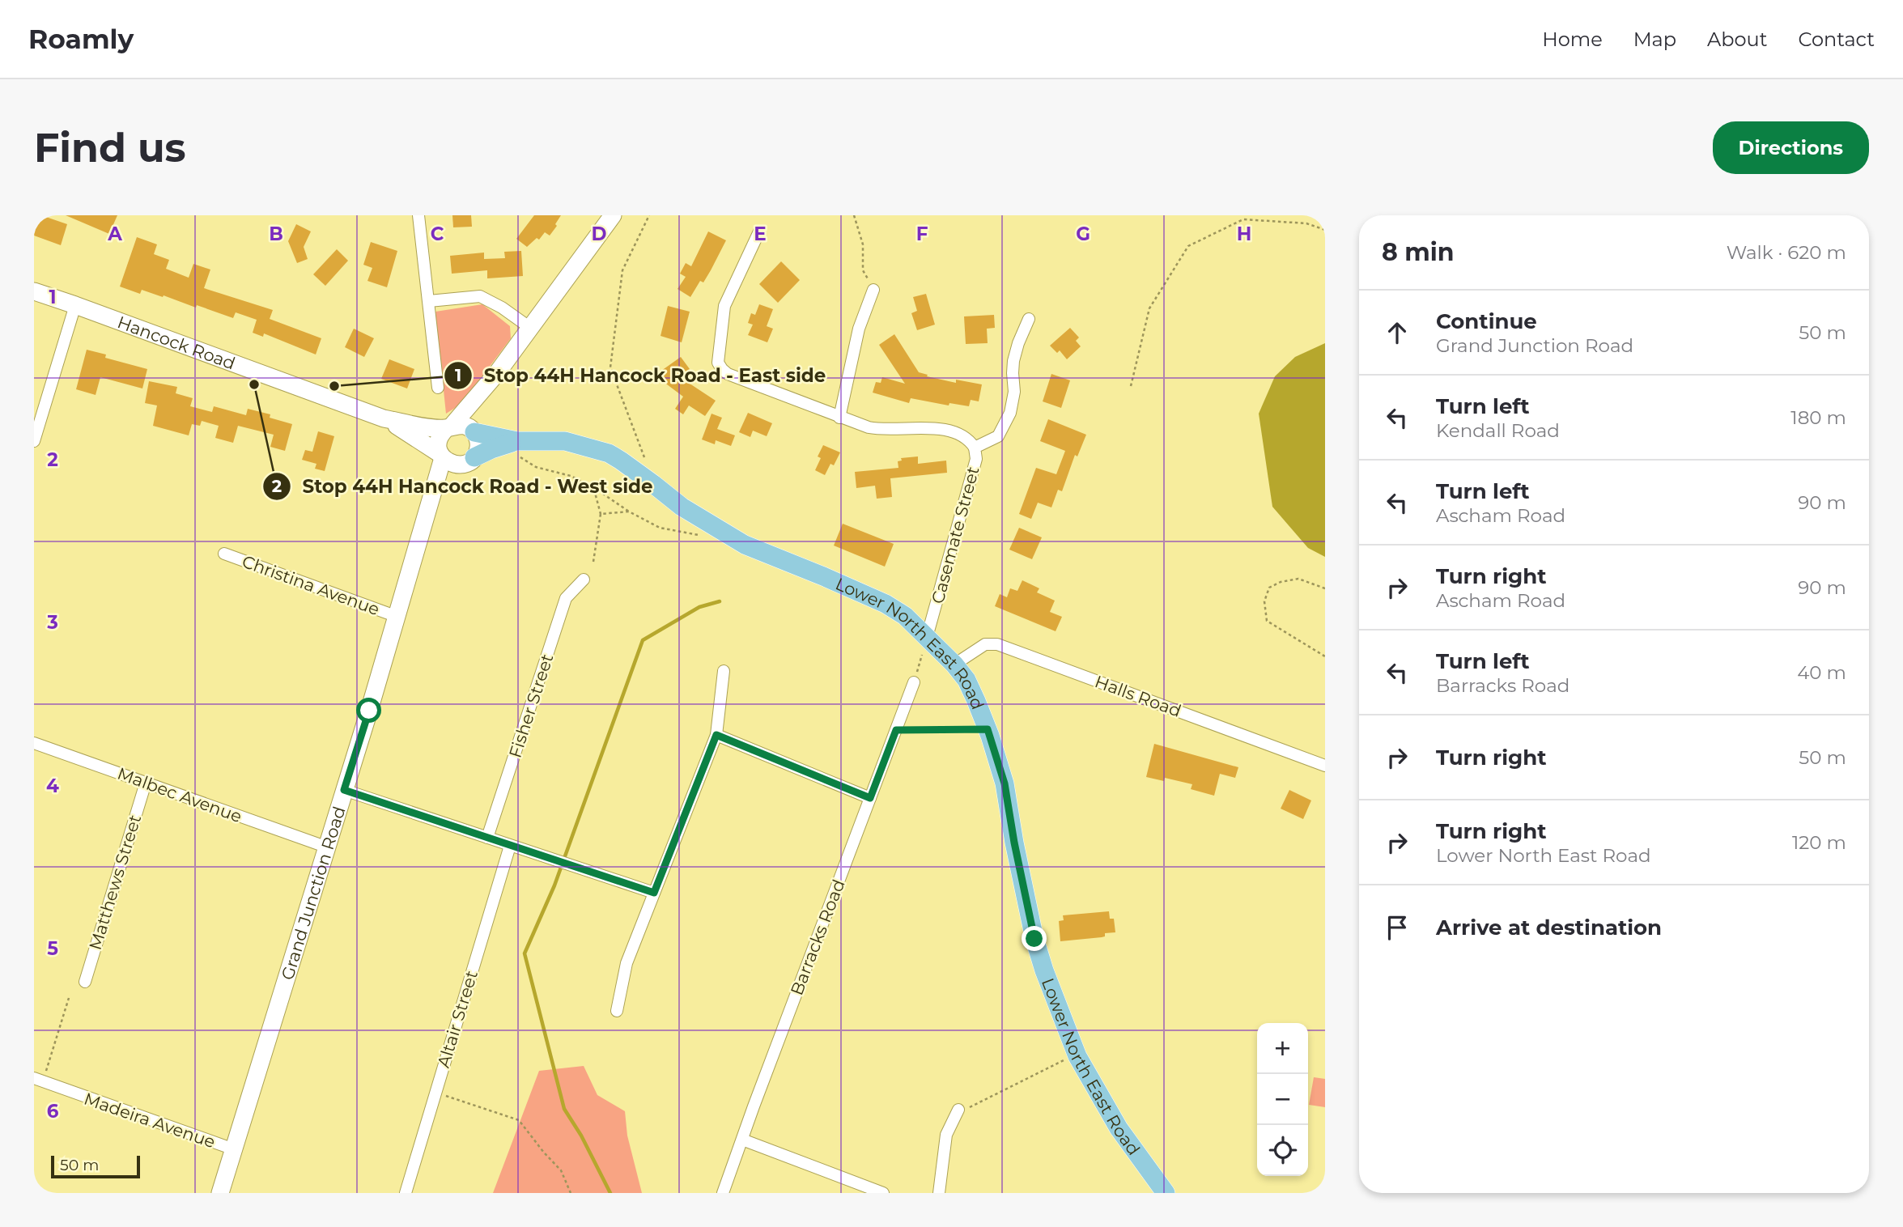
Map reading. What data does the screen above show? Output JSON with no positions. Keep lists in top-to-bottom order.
{
  "streets": {
    "main road": ["Hancock Road", "Lower North East Road", "Grand Junction Road"],
    "street": [
      "Casemate Street",
      "Christina Avenue",
      "Halls Road",
      "Fisher Street",
      "Malbec Avenue",
      "Matthews Street",
      "Barracks Road",
      "Altair Street",
      "Madeira Avenue"
    ]
  },
  "crossings": [
    ["Hancock Road", "Lower North East Road"],
    ["Hancock Road", "Grand Junction Road"],
    ["Casemate Street", "Lower North East Road"],
    ["Christina Avenue", "Grand Junction Road"],
    ["Lower North East Road", "Halls Road"],
    ["Lower North East Road", "Grand Junction Road"],
    ["Malbec Avenue", "Matthews Street"],
    ["Malbec Avenue", "Grand Junction Road"],
    ["Grand Junction Road", "Madeira Avenue"]
  ],
  "places": ["Stop 44H Hancock Road - West side", "Stop 44H Hancock Road - East side"],
  "scale_bar": "50 m",
  "page": {
    "header": "Roamly",
    "nav": [
      "Home",
      "Map",
      "About",
      "Contact"
    ],
    "buttons": "Directions",
    "title": "Find us",
    "heading": ["8 min", "Walk · 620 m"],
    "list": [
      ["Continue", "Grand Junction Road", "50 m"],
      ["Turn left", "Kendall Road", "180 m"],
      ["Turn left", "Ascham Road", "90 m"],
      ["Turn right", "Ascham Road", "90 m"],
      ["Turn left", "Barracks Road", "40 m"],
      ["Turn right", "50 m"],
      ["Turn right", "Lower North East Road", "120 m"],
      "Arrive at destination"
    ],
    "map_buttons": ["+", "−"],
    "scale": "50 m"
  },
  "grid": {
    "columns": [
      "A",
      "B",
      "C",
      "D",
      "E",
      "F",
      "G",
      "H"
    ],
    "rows": [
      "1",
      "2",
      "3",
      "4",
      "5",
      "6"
    ]
  }
}
